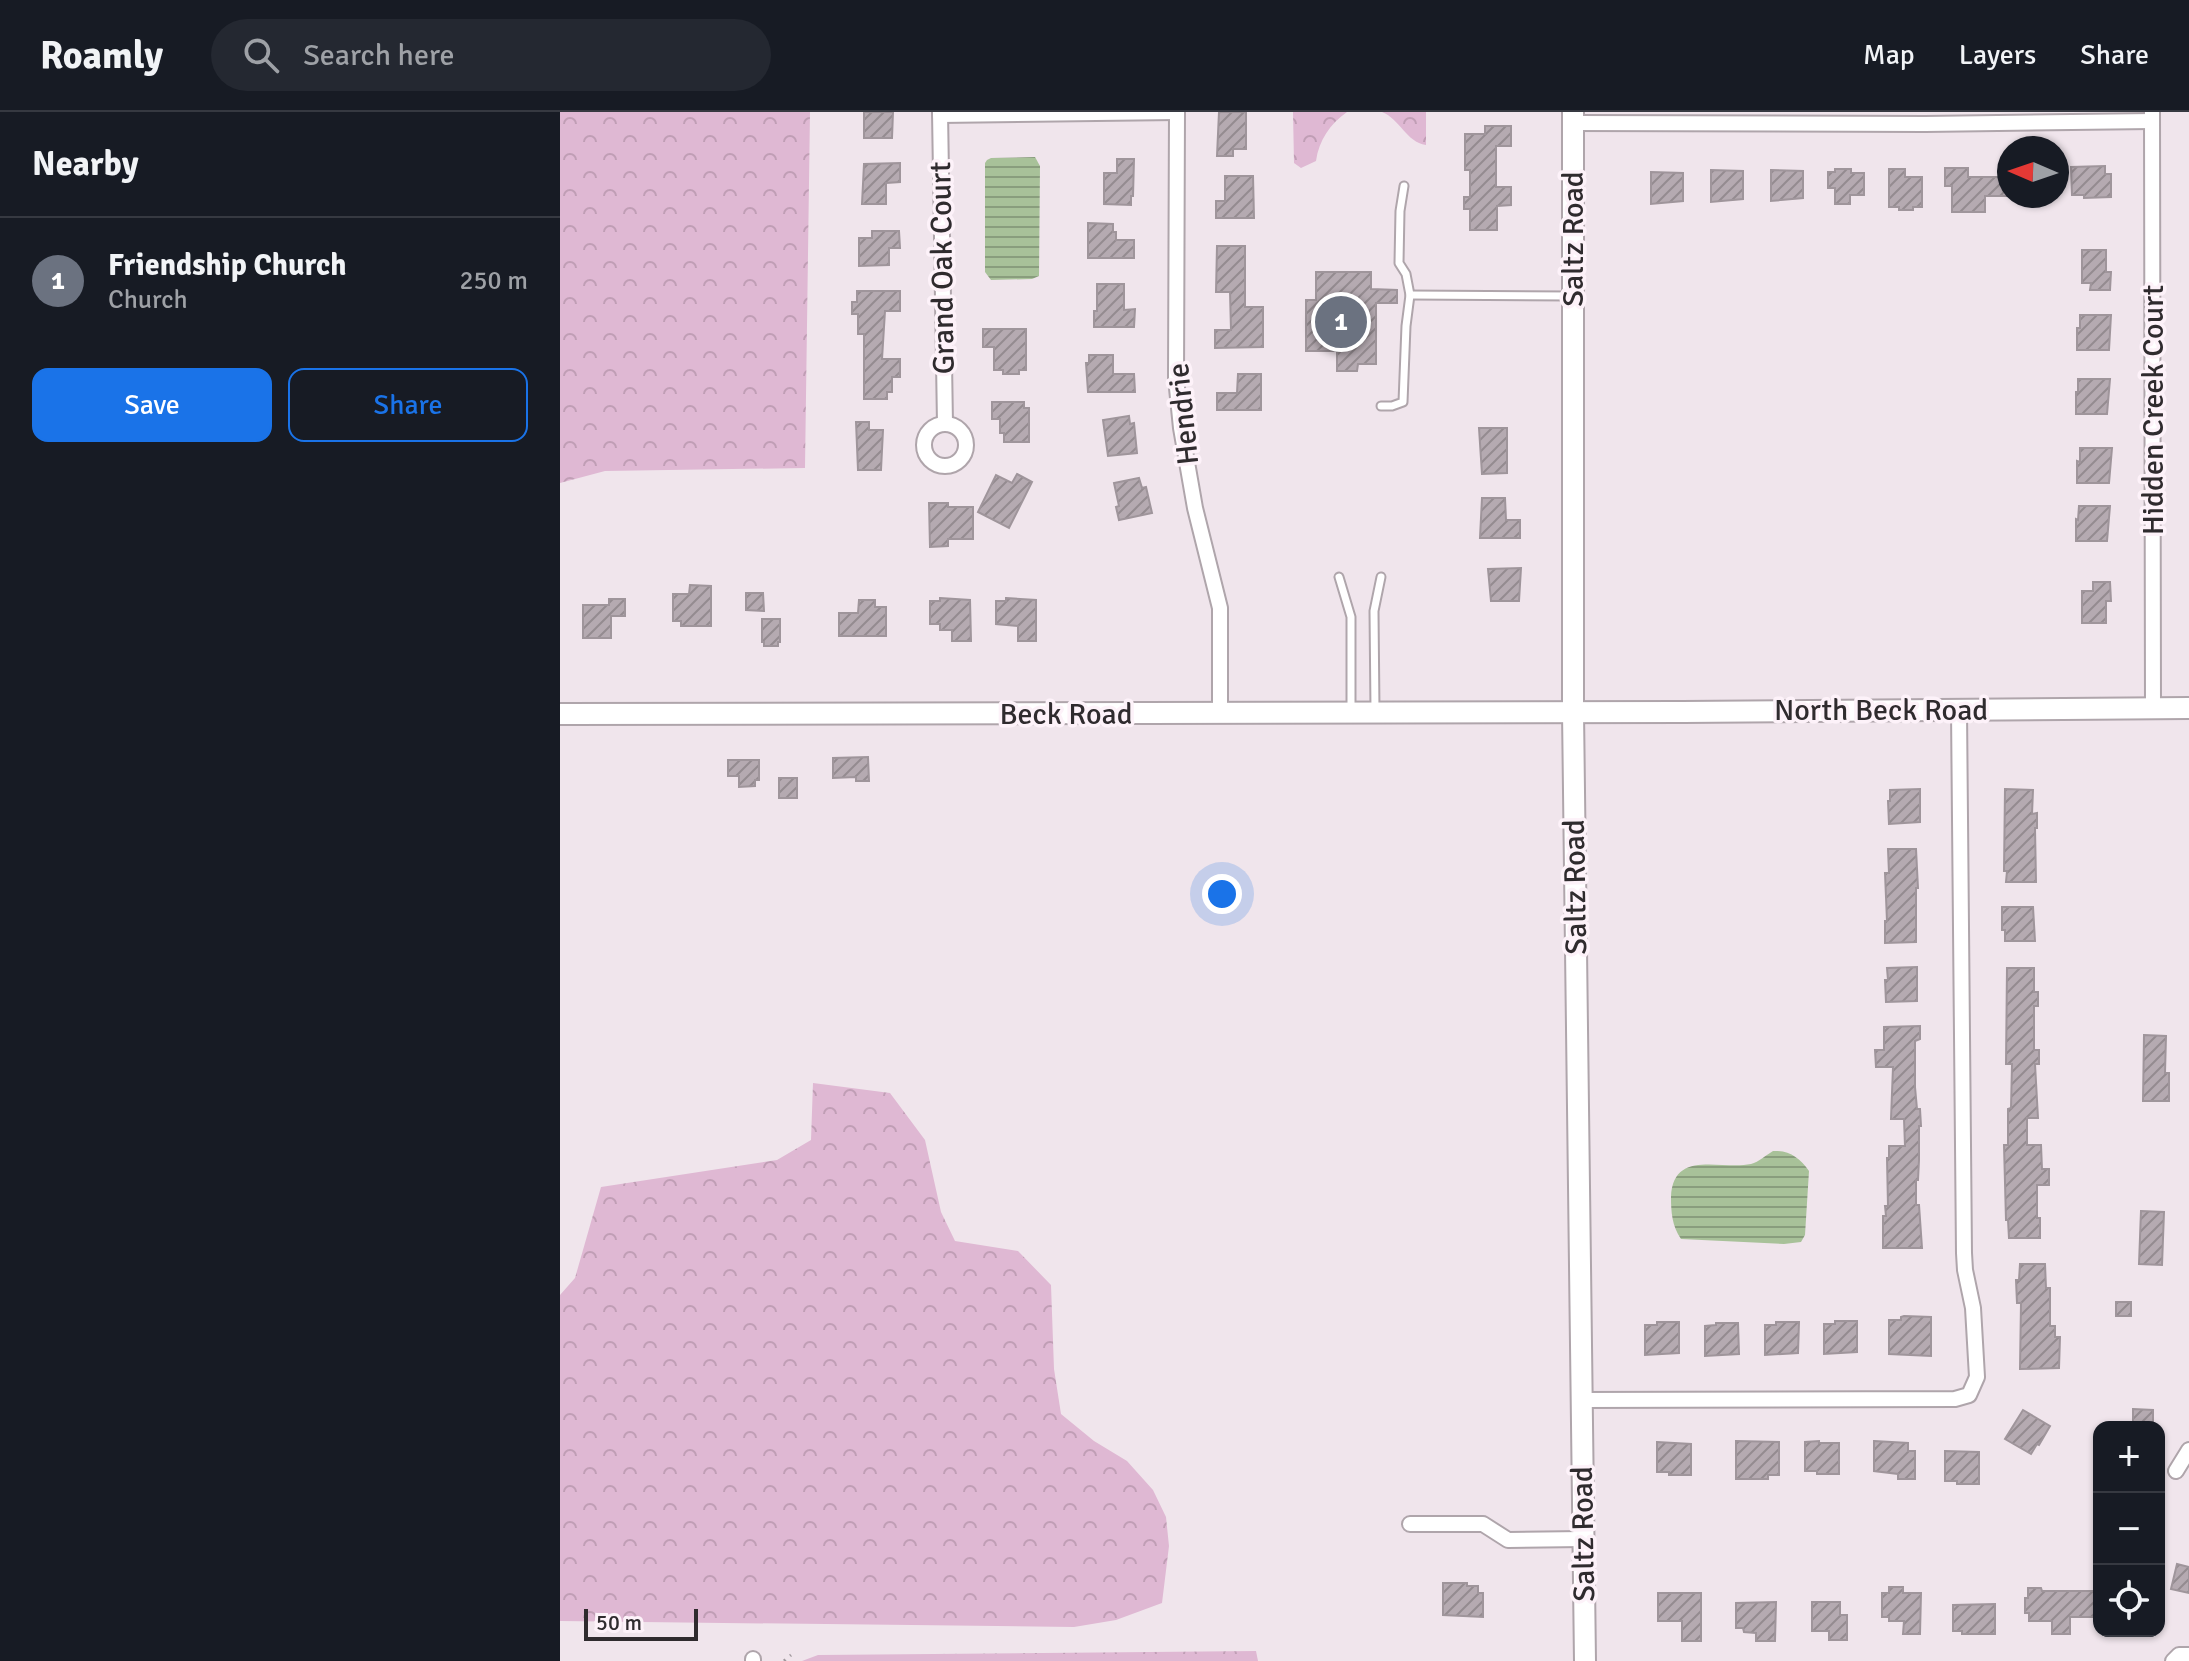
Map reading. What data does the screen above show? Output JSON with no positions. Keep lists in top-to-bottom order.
{
  "streets": {
    "main road": ["Saltz Road", "North Beck Road", "Beck Road"],
    "street": ["Grand Oak Court", "Hidden Creek Court", "Hendrie"]
  },
  "crossings": [
    ["Saltz Road", "North Beck Road"],
    ["Saltz Road", "Beck Road"],
    ["Hidden Creek Court", "North Beck Road"],
    ["Hendrie", "Beck Road"],
    ["North Beck Road", "Beck Road"]
  ],
  "scale_bar": "50 m",
  "north": "left",
  "page": {
    "header": "Roamly",
    "search": "Search here",
    "nav": ["Map", "Layers", "Share"],
    "heading": "Nearby",
    "list": [
      {
        "mark": "1",
        "name": "Friendship Church",
        "note": "Church",
        "value": "250 m"
      }
    ],
    "pins": "1",
    "buttons": ["Save", "Share"],
    "map_buttons": ["+", "−"],
    "scale": "50 m"
  }
}
